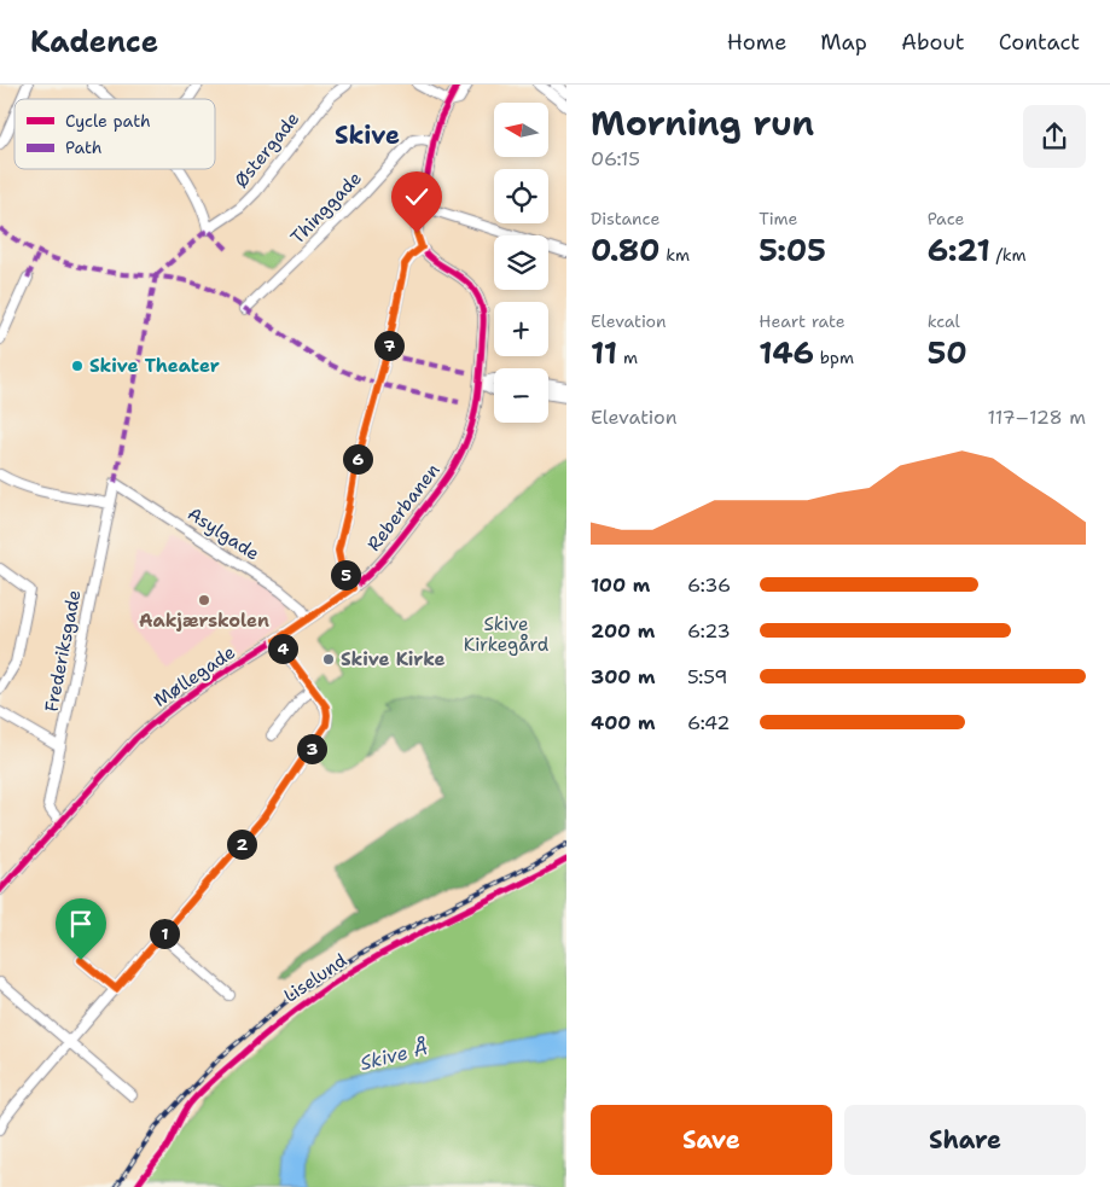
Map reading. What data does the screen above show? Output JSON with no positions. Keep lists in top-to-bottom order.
{
  "streets": {
    "street": [
      "Østergade",
      "Thinggade",
      "Reberbanen",
      "Asylgade",
      "Frederiksgade",
      "Møllegade"
    ],
    "cycle path": ["Liselund"]
  },
  "crossings": [
    ["Reberbanen", "Asylgade"],
    ["Reberbanen", "Møllegade"],
    ["Asylgade", "Frederiksgade"],
    ["Frederiksgade", "Møllegade"]
  ],
  "districts": ["Skive"],
  "water": ["Skive Å"],
  "parks": ["Skive Kirkegård"],
  "places": ["Skive Theater", "Aakjærskolen", "Skive Kirke"],
  "legend": ["Cycle path", "Path"],
  "north": "left",
  "page": {
    "header": "Kadence",
    "nav": [
      "Home",
      "Map",
      "About",
      "Contact"
    ],
    "heading": ["Morning run", "06:15"],
    "map_buttons": ["+", "−"],
    "stats": [
      ["Distance", "0.80 km"],
      ["Time", "5:05"],
      ["Pace", "6:21 /km"],
      ["Elevation", "11 m"],
      ["Heart rate", "146 bpm"],
      ["kcal", "50"]
    ],
    "pins": [
      "7",
      "6",
      "5",
      "4",
      "3",
      "2",
      "1"
    ],
    "chart": ["Elevation", "117–128 m"],
    "list": [
      {
        "name": "100 m",
        "note": "6:36"
      },
      {
        "name": "200 m",
        "note": "6:23"
      },
      {
        "name": "300 m",
        "note": "5:59"
      },
      {
        "name": "400 m",
        "note": "6:42"
      }
    ],
    "buttons": ["Save", "Share"]
  }
}
